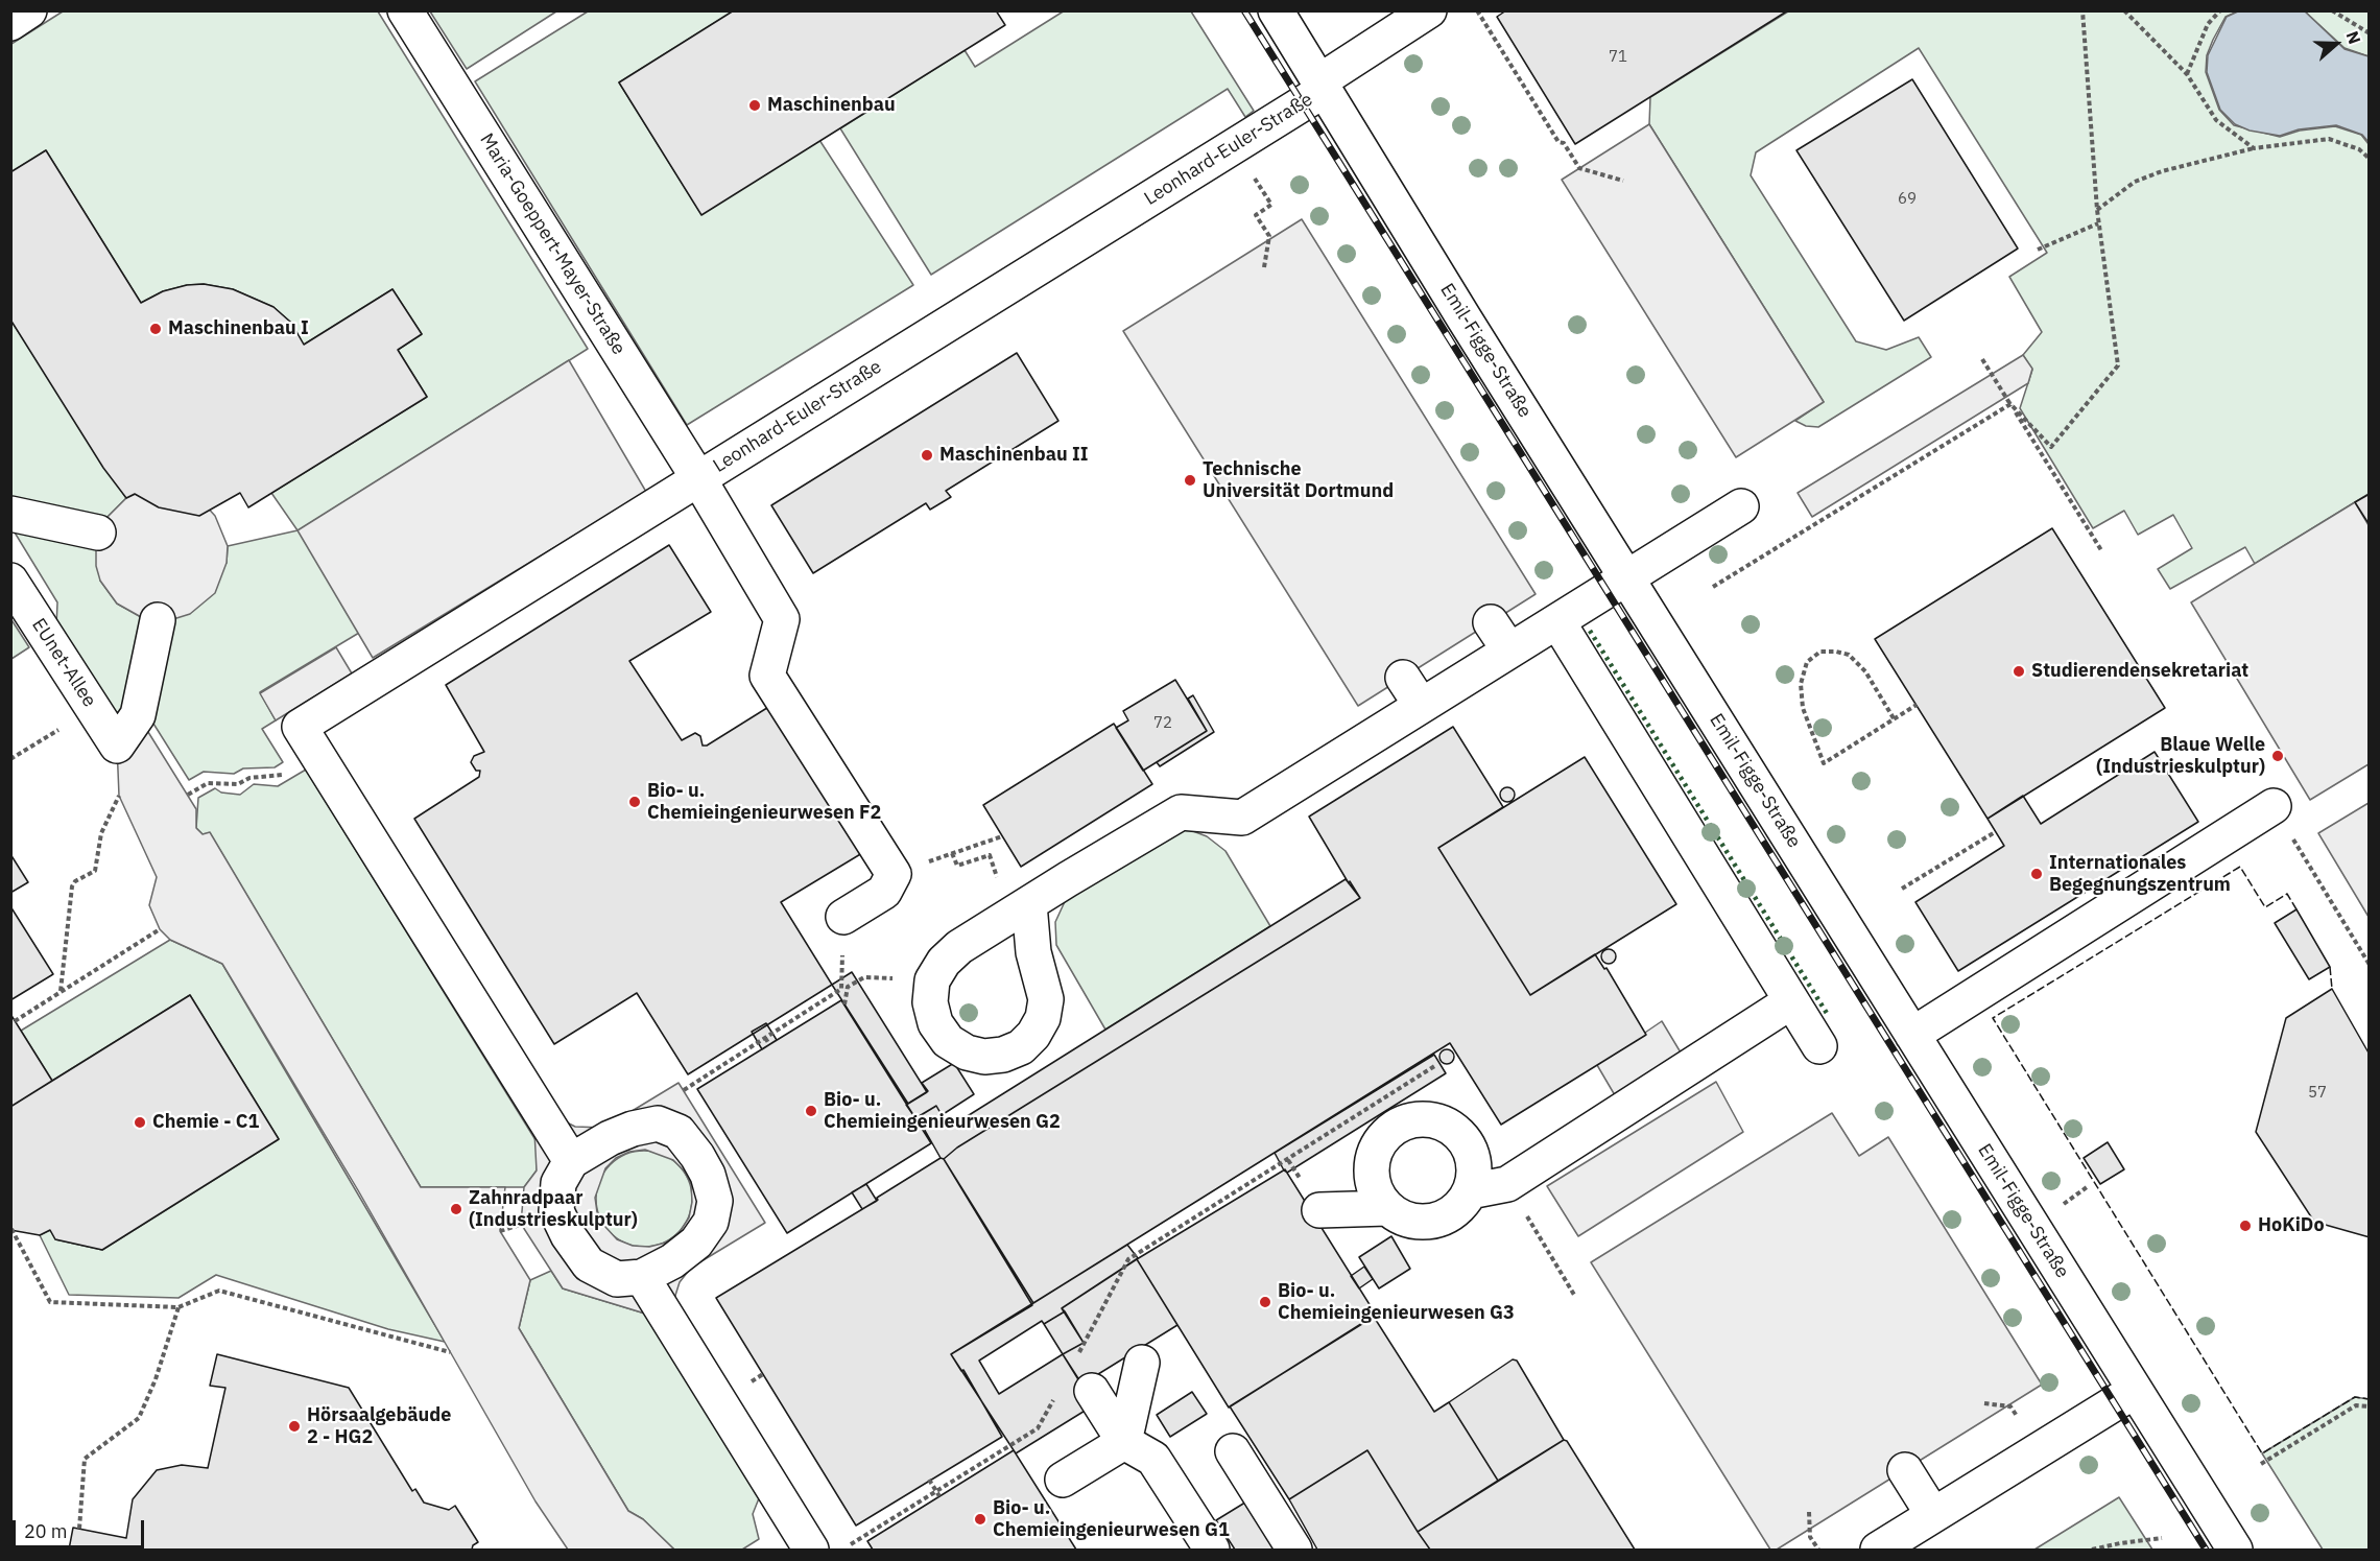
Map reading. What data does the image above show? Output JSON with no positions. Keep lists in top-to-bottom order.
{
  "streets": {
    "street": [
      "Leonhard-Euler-Straße",
      "Maria-Goeppert-Mayer-Straße",
      "Emil-Figge-Straße",
      "EUnet-Allee"
    ]
  },
  "crossings": [
    ["Leonhard-Euler-Straße", "Maria-Goeppert-Mayer-Straße"],
    ["Leonhard-Euler-Straße", "Emil-Figge-Straße"]
  ],
  "places": [
    "Maschinenbau",
    "Maschinenbau I",
    "Maschinenbau II",
    "Technische Universität Dortmund",
    "Studierendensekretariat",
    "Blaue Welle (Industrieskulptur)",
    "Bio- u. Chemieingenieurwesen F2",
    "Internationales Begegnungszentrum",
    "Bio- u. Chemieingenieurwesen G2",
    "Chemie - C1",
    "Zahnradpaar (Industrieskulptur)",
    "HoKiDo",
    "Bio- u. Chemieingenieurwesen G3",
    "Hörsaalgebäude 2 - HG2",
    "Bio- u. Chemieingenieurwesen G1"
  ],
  "house_numbers": [
    "71",
    "69",
    "72",
    "57"
  ],
  "scale_bar": "20 m",
  "north": "right"
}
